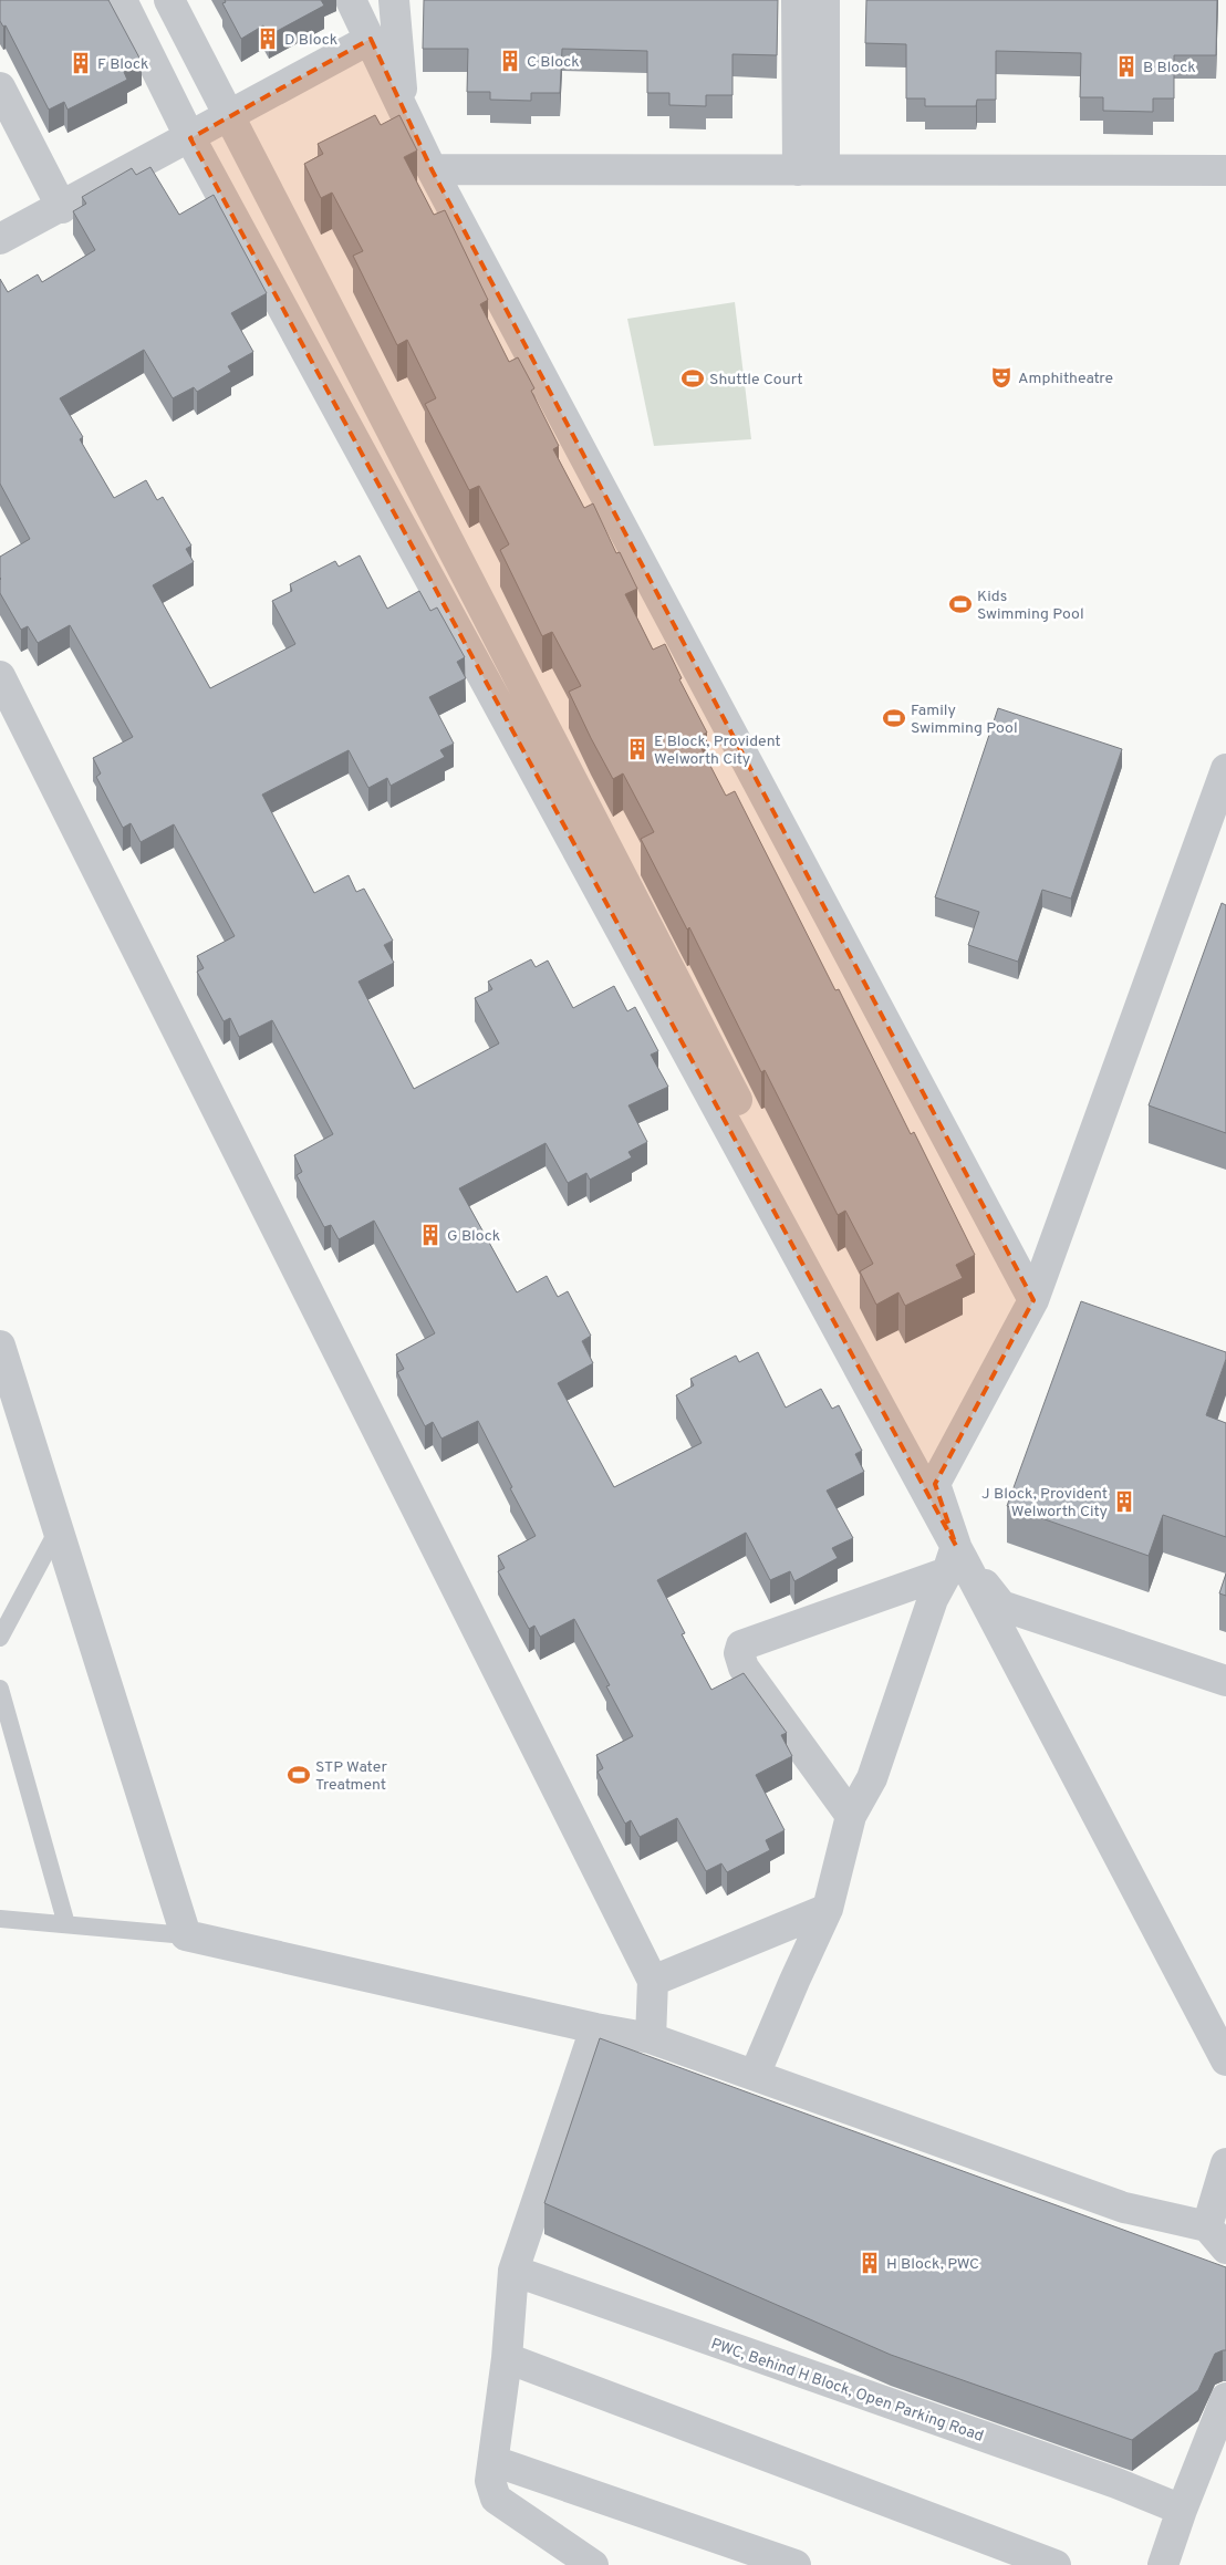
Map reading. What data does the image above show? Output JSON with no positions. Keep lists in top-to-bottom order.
{
  "streets": {
    "street": ["PWC, Behind H Block, Open Parking Road"]
  },
  "places": {
    "building": [
      "D Block",
      "C Block",
      "F Block",
      "B Block",
      "E Block, Provident Welworth City",
      "G Block",
      "J Block, Provident Welworth City",
      "H Block, PWC"
    ],
    "theatre": ["Amphitheatre"],
    "sports": [
      "Shuttle Court",
      "Kids Swimming Pool",
      "Family Swimming Pool",
      "STP Water Treatment"
    ]
  }
}
